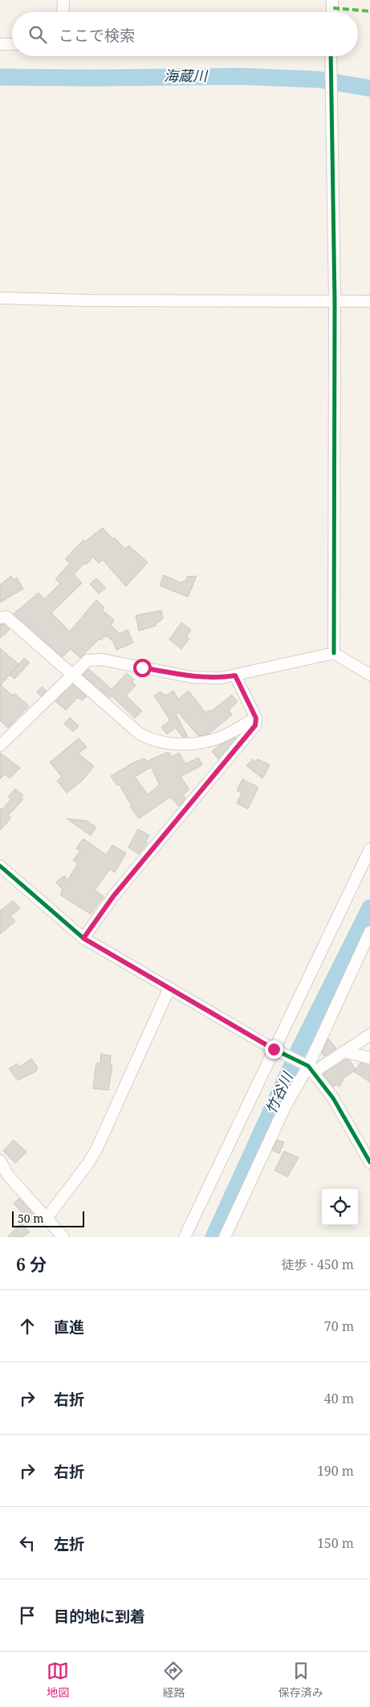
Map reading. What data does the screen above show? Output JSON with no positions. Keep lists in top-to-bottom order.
{
  "water": ["海蔵川", "竹谷川"],
  "scale_bar": "50 m",
  "page": {
    "search": "ここで検索",
    "scale": "50 m",
    "heading": ["6 分", "徒歩 · 450 m"],
    "list": [
      ["直進", "70 m"],
      ["右折", "40 m"],
      ["右折", "190 m"],
      ["左折", "150 m"],
      "目的地に到着"
    ],
    "nav": ["地図", "経路", "保存済み"]
  }
}
